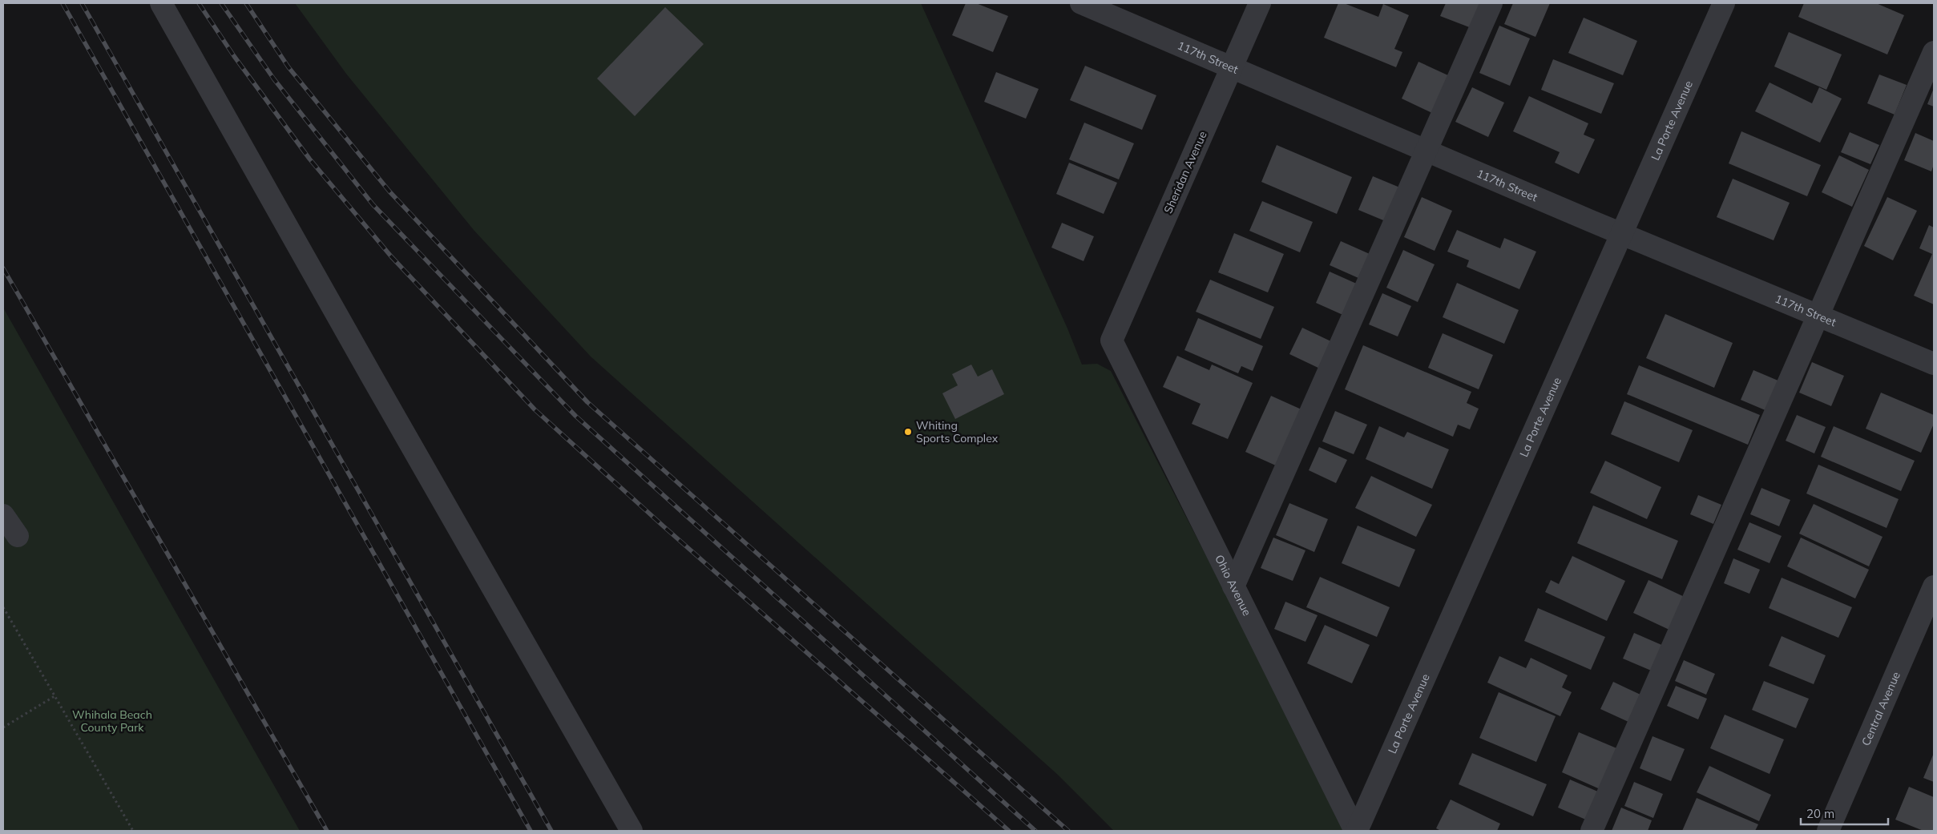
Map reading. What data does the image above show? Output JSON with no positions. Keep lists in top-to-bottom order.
{
  "streets": {
    "street": [
      "117th Street",
      "La Porte Avenue",
      "Sheridan Avenue",
      "Ohio Avenue",
      "Central Avenue"
    ]
  },
  "crossings": [
    ["117th Street", "La Porte Avenue"],
    ["117th Street", "Sheridan Avenue"],
    ["La Porte Avenue", "Ohio Avenue"],
    ["Sheridan Avenue", "Ohio Avenue"]
  ],
  "parks": ["Whihala Beach County Park"],
  "places": ["Whiting Sports Complex"],
  "scale_bar": "20 m"
}
